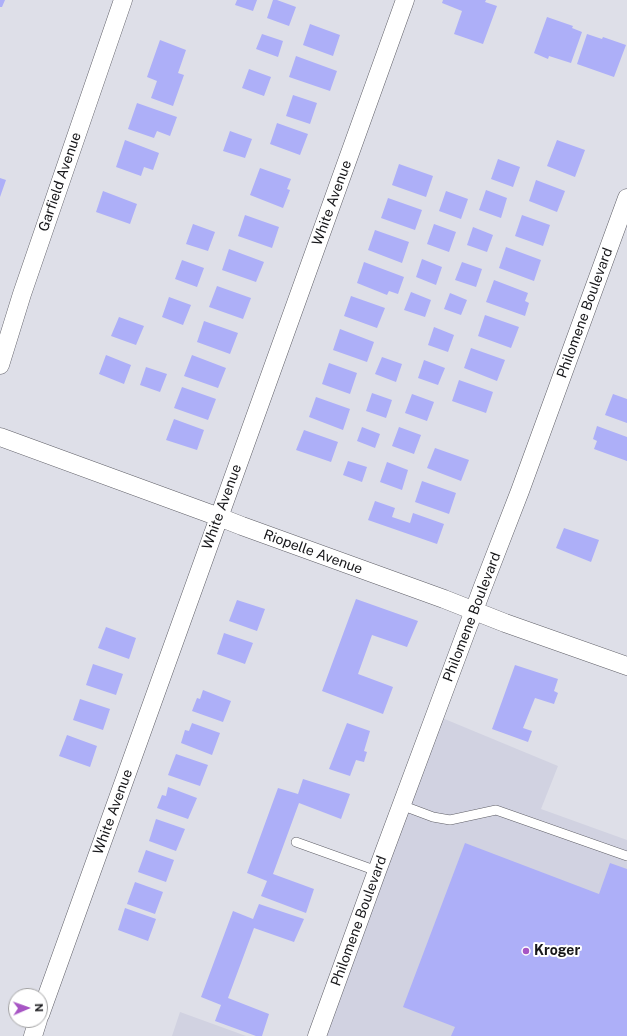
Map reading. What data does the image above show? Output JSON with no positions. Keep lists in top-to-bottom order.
{
  "streets": {
    "street": [
      "Garfield Avenue",
      "White Avenue",
      "Philomene Boulevard",
      "Riopelle Avenue"
    ]
  },
  "crossings": [
    ["White Avenue", "Riopelle Avenue"],
    ["Philomene Boulevard", "Riopelle Avenue"]
  ],
  "places": ["Kroger"],
  "north": "right"
}
